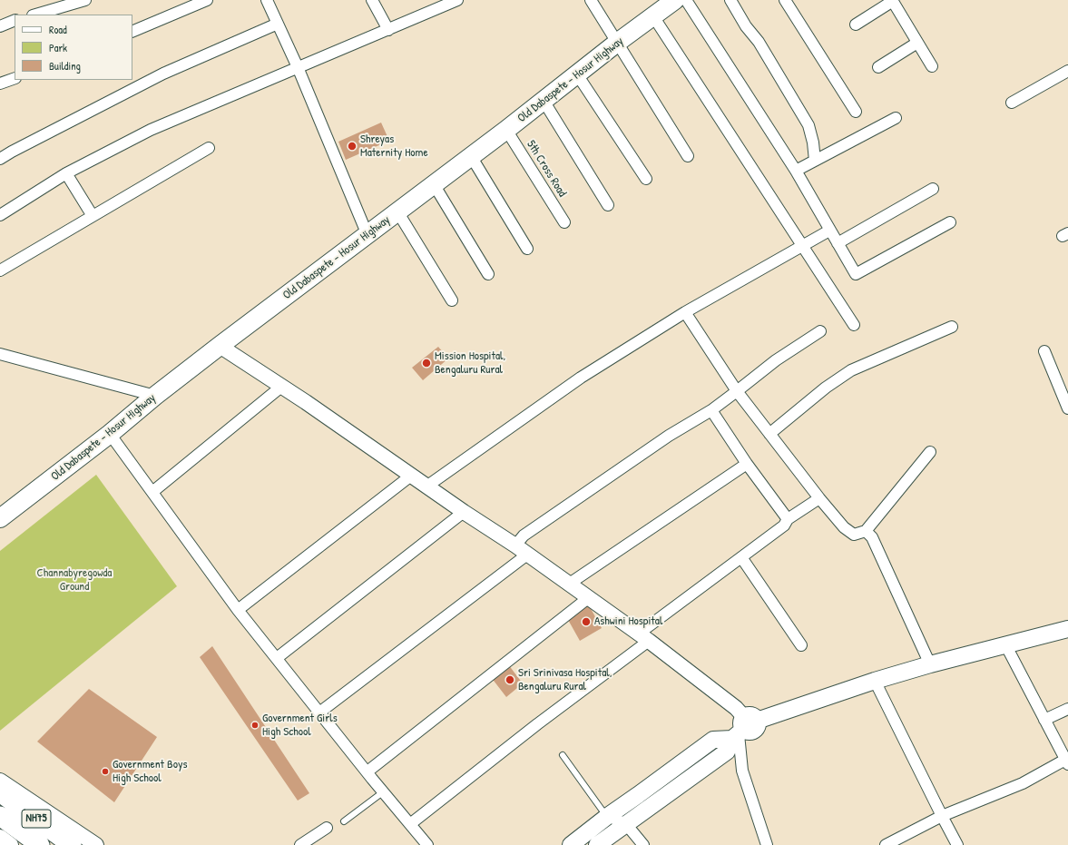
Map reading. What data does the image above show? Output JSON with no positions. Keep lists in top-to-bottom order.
{
  "streets": {
    "highway": ["NH75"],
    "main road": ["Old Dabaspete - Hosur Highway"],
    "street": ["5th Cross Road"]
  },
  "crossings": [
    ["Old Dabaspete - Hosur Highway", "5th Cross Road"]
  ],
  "parks": ["Channabyregowda Ground"],
  "places": [
    "Shreyas Maternity Home",
    "Mission Hospital, Bengaluru Rural",
    "Ashwini Hospital",
    "Sri Srinivasa Hospital, Bengaluru Rural",
    "Government Girls High School",
    "Government Boys High School"
  ],
  "legend": ["Road", "Park", "Building"]
}
